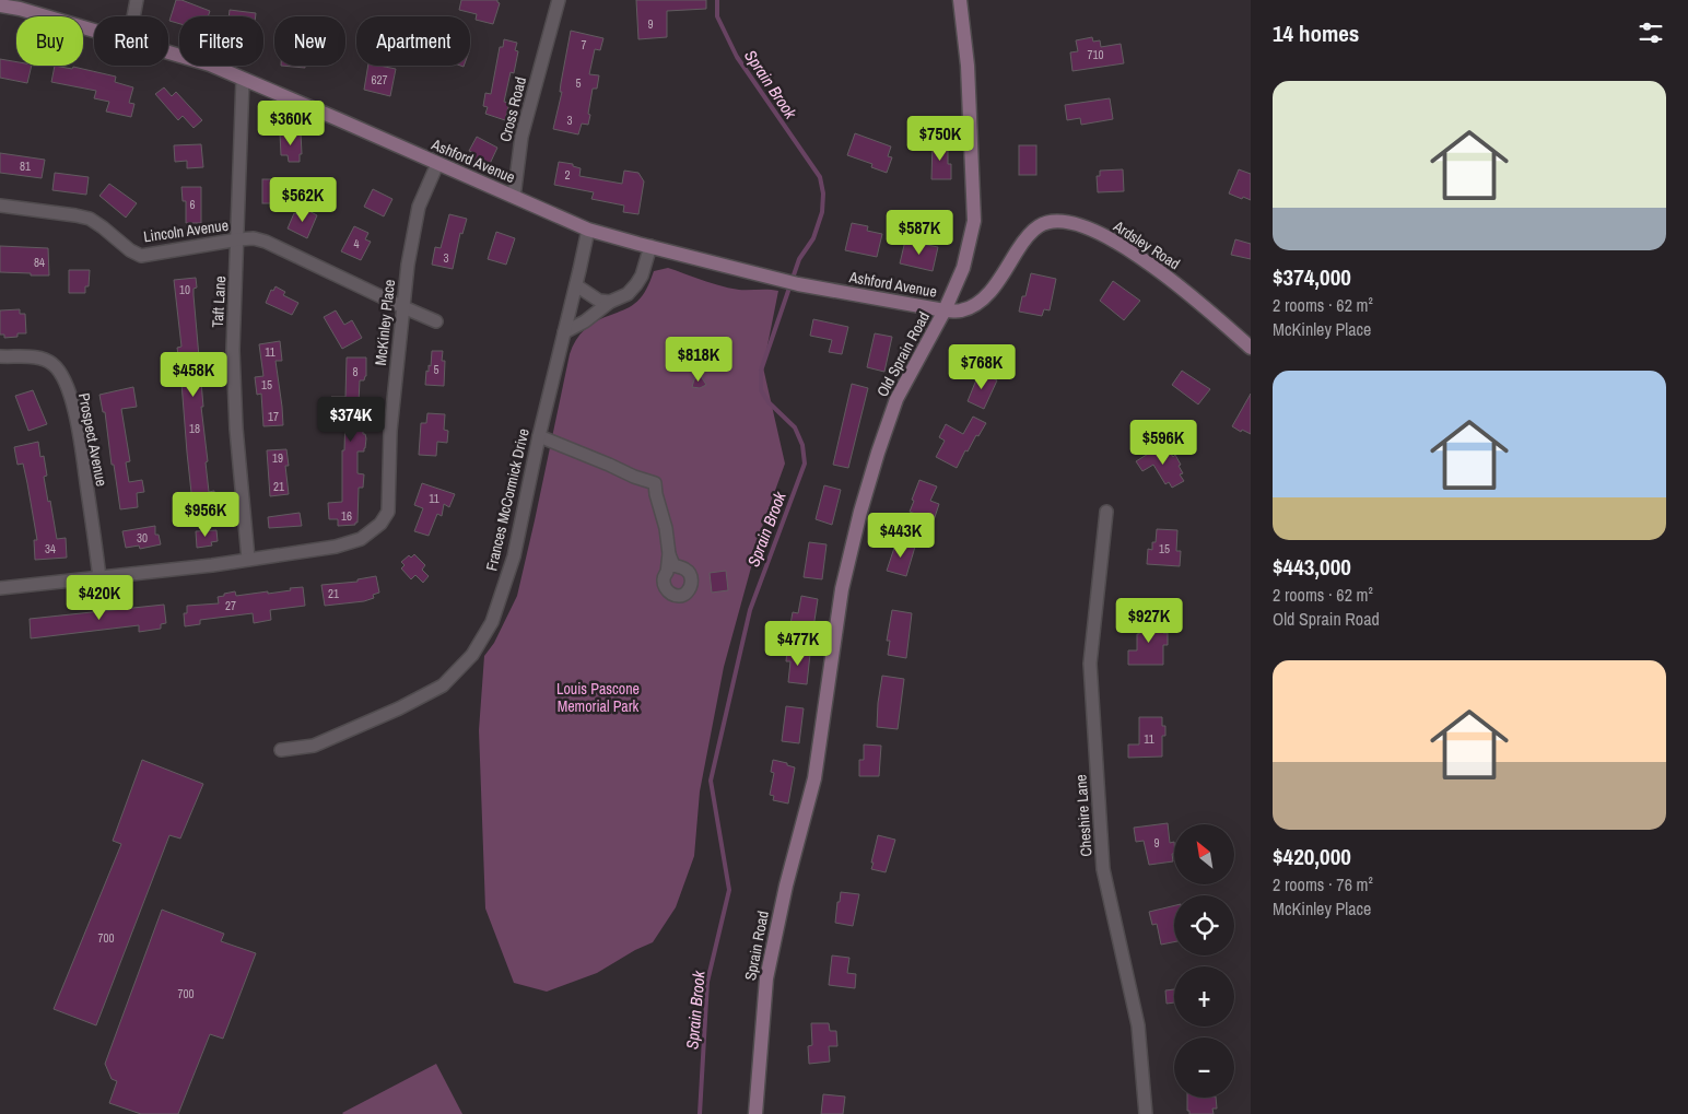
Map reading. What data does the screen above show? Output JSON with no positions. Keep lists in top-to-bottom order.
{
  "streets": {
    "main road": [
      "Ashford Avenue",
      "Ardsley Road",
      "Old Sprain Road",
      "Sprain Road"
    ],
    "street": [
      "Cross Road",
      "Lincoln Avenue",
      "Taft Lane",
      "McKinley Place",
      "Prospect Avenue",
      "Frances McCormick Drive",
      "Cheshire Lane"
    ]
  },
  "crossings": [
    ["Cross Road", "Ashford Avenue"],
    ["Ashford Avenue", "Ardsley Road"],
    ["Ashford Avenue", "Taft Lane"],
    ["Ashford Avenue", "McKinley Place"],
    ["Ashford Avenue", "Old Sprain Road"],
    ["Ashford Avenue", "Frances McCormick Drive"],
    ["Lincoln Avenue", "Taft Lane"],
    ["Lincoln Avenue", "McKinley Place"],
    ["Ardsley Road", "Old Sprain Road"],
    ["Taft Lane", "McKinley Place"],
    ["McKinley Place", "Prospect Avenue"],
    ["Old Sprain Road", "Sprain Road"]
  ],
  "water": ["Sprain Brook"],
  "parks": ["Louis Pascone Memorial Park"],
  "house_numbers": [
    "9",
    "7",
    "710",
    "627",
    "5",
    "3",
    "81",
    "2",
    "6",
    "4",
    "3",
    "84",
    "10",
    "11",
    "5",
    "8",
    "15",
    "17",
    "18",
    "19",
    "21",
    "11",
    "16",
    "30",
    "34",
    "15",
    "21",
    "27",
    "11",
    "9",
    "700",
    "700"
  ],
  "north": "top left",
  "page": {
    "heading": "14 homes",
    "chip": [
      "Buy",
      "Rent",
      "Filters",
      "New",
      "Apartment"
    ],
    "list": [
      {
        "name": "$374,000",
        "note": "2 rooms · 62 m² · McKinley Place"
      },
      {
        "name": "$443,000",
        "note": "2 rooms · 62 m² · Old Sprain Road"
      },
      {
        "name": "$420,000",
        "note": "2 rooms · 76 m² · McKinley Place"
      }
    ],
    "price": [
      "$360K",
      "$750K",
      "$562K",
      "$587K",
      "$818K",
      "$768K",
      "$458K",
      "$374K",
      "$596K",
      "$956K",
      "$443K",
      "$420K",
      "$927K",
      "$477K"
    ],
    "map_buttons": ["+", "−"]
  }
}
